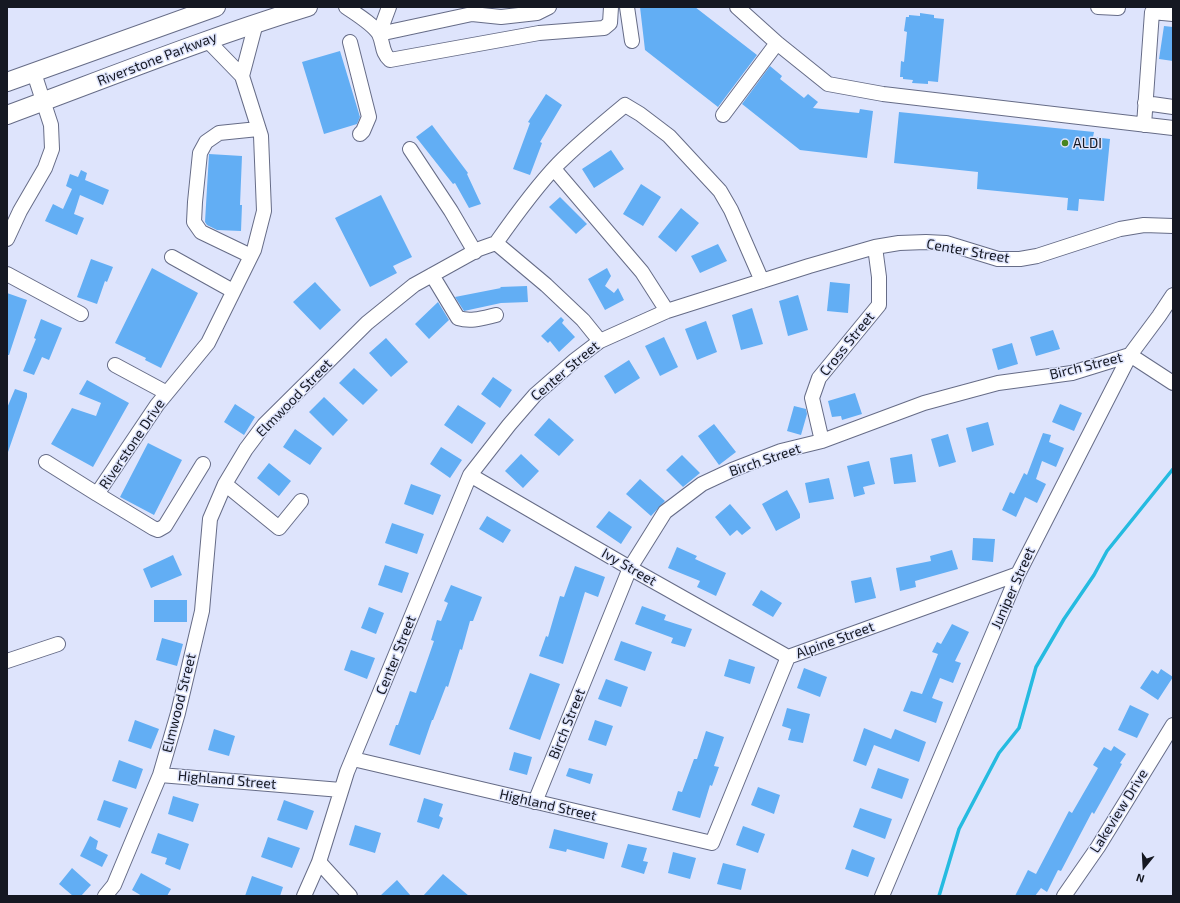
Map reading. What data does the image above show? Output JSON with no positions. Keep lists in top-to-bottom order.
{
  "streets": {
    "main road": ["Riverstone Parkway"],
    "street": [
      "Center Street",
      "Cross Street",
      "Birch Street",
      "Elmwood Street",
      "Riverstone Drive",
      "Ivy Street",
      "Juniper Street",
      "Alpine Street",
      "Highland Street",
      "Lakeview Drive"
    ]
  },
  "crossings": [
    ["Riverstone Parkway", "Riverstone Drive"],
    ["Center Street", "Cross Street"],
    ["Center Street", "Ivy Street"],
    ["Center Street", "Highland Street"],
    ["Cross Street", "Birch Street"],
    ["Birch Street", "Ivy Street"],
    ["Birch Street", "Juniper Street"],
    ["Birch Street", "Highland Street"],
    ["Elmwood Street", "Highland Street"],
    ["Ivy Street", "Alpine Street"],
    ["Juniper Street", "Alpine Street"],
    ["Alpine Street", "Highland Street"]
  ],
  "places": ["ALDI"],
  "north": "bottom"
}
